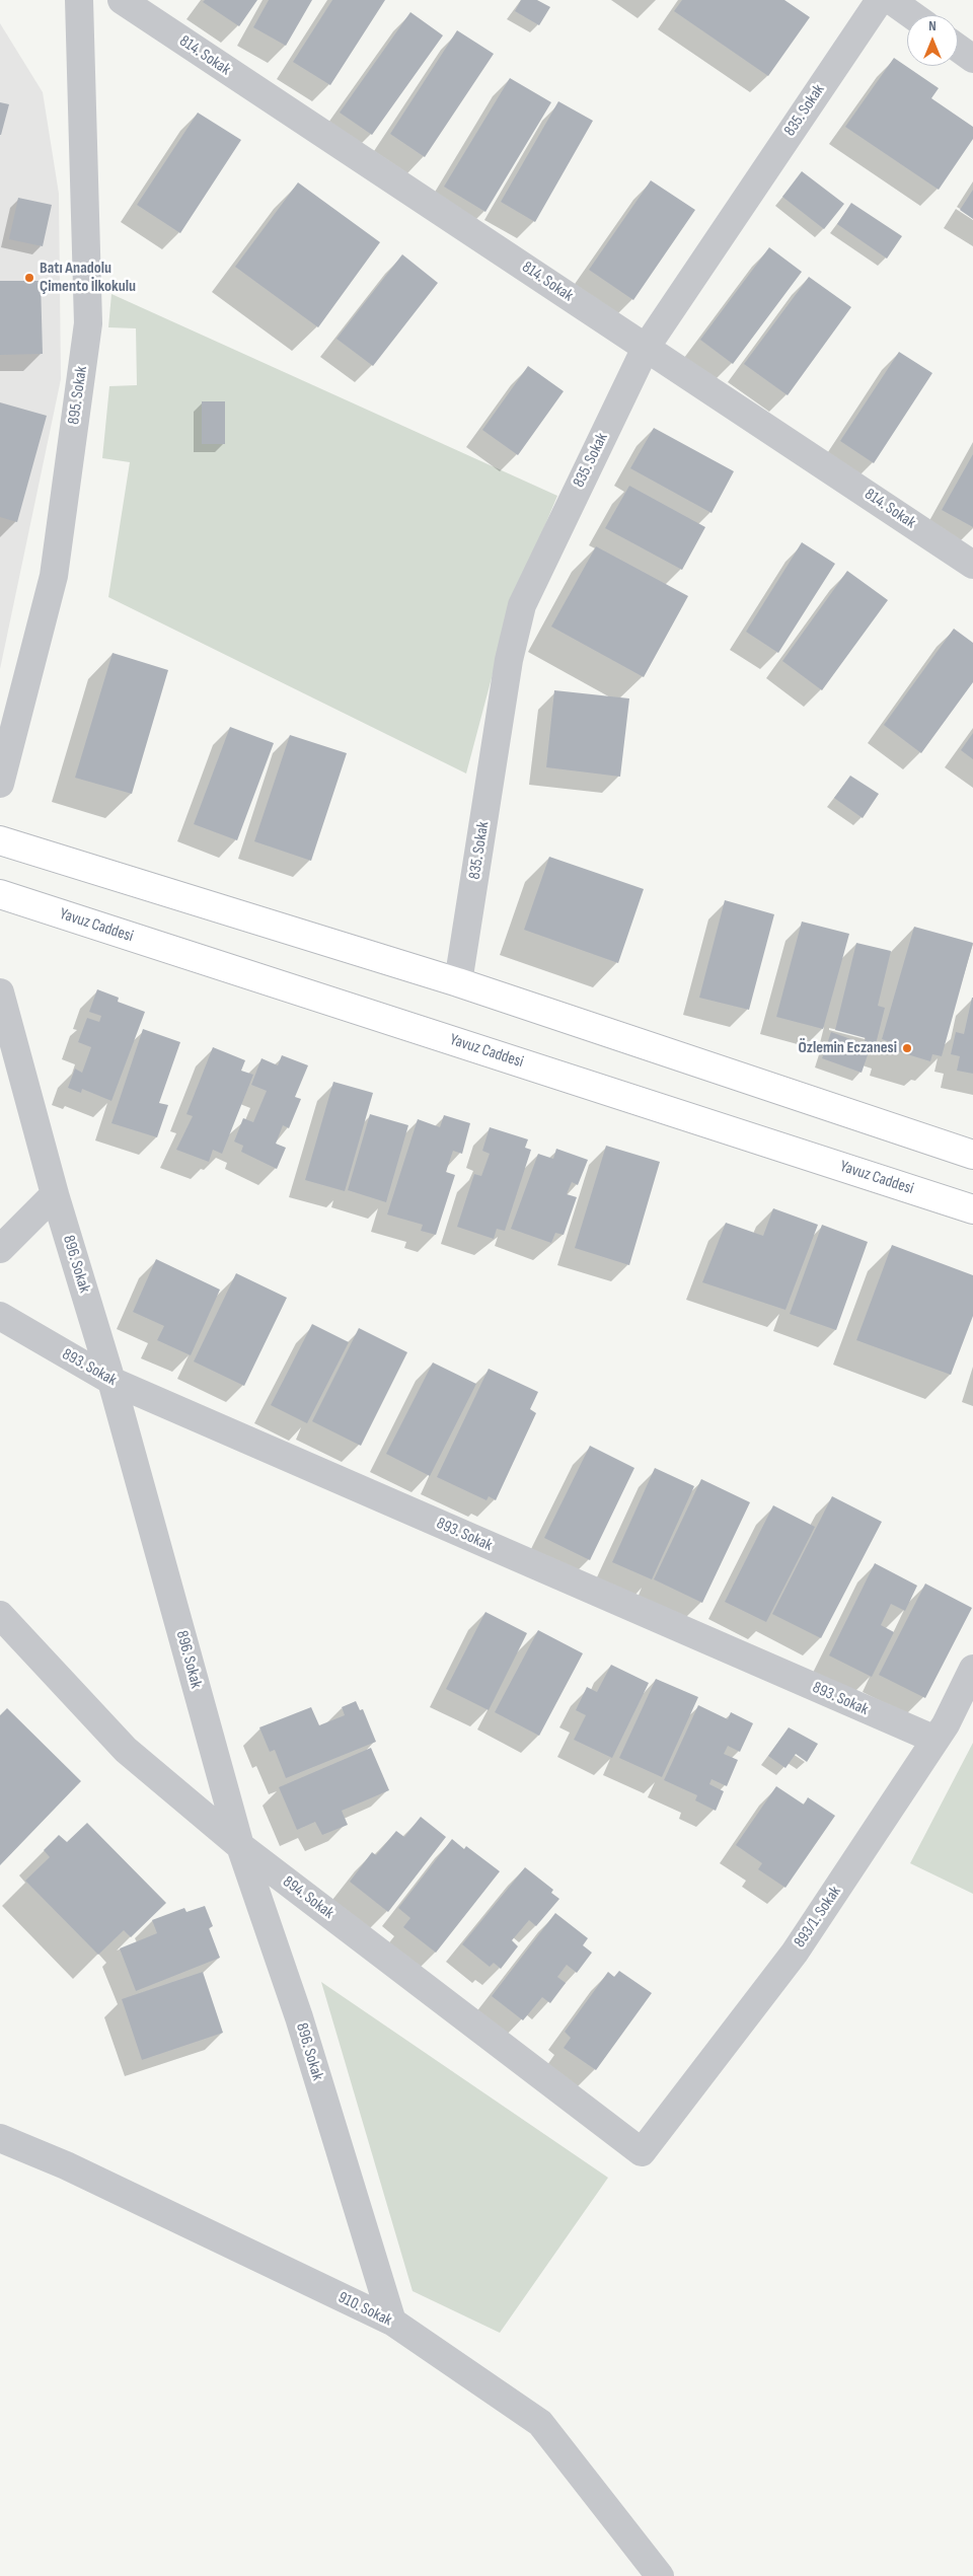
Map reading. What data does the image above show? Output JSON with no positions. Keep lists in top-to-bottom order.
{
  "streets": {
    "main road": ["Yavuz Caddesi"],
    "street": [
      "814. Sokak",
      "835. Sokak",
      "895. Sokak",
      "896. Sokak",
      "893. Sokak",
      "894. Sokak",
      "893/1. Sokak",
      "910. Sokak"
    ]
  },
  "crossings": [
    ["814. Sokak", "835. Sokak"],
    ["896. Sokak", "893. Sokak"],
    ["896. Sokak", "894. Sokak"],
    ["896. Sokak", "910. Sokak"],
    ["893. Sokak", "893/1. Sokak"],
    ["894. Sokak", "893/1. Sokak"]
  ],
  "places": ["Batı Anadolu Çimento İlkokulu", "Özlemin Eczanesi"],
  "north": "top"
}
